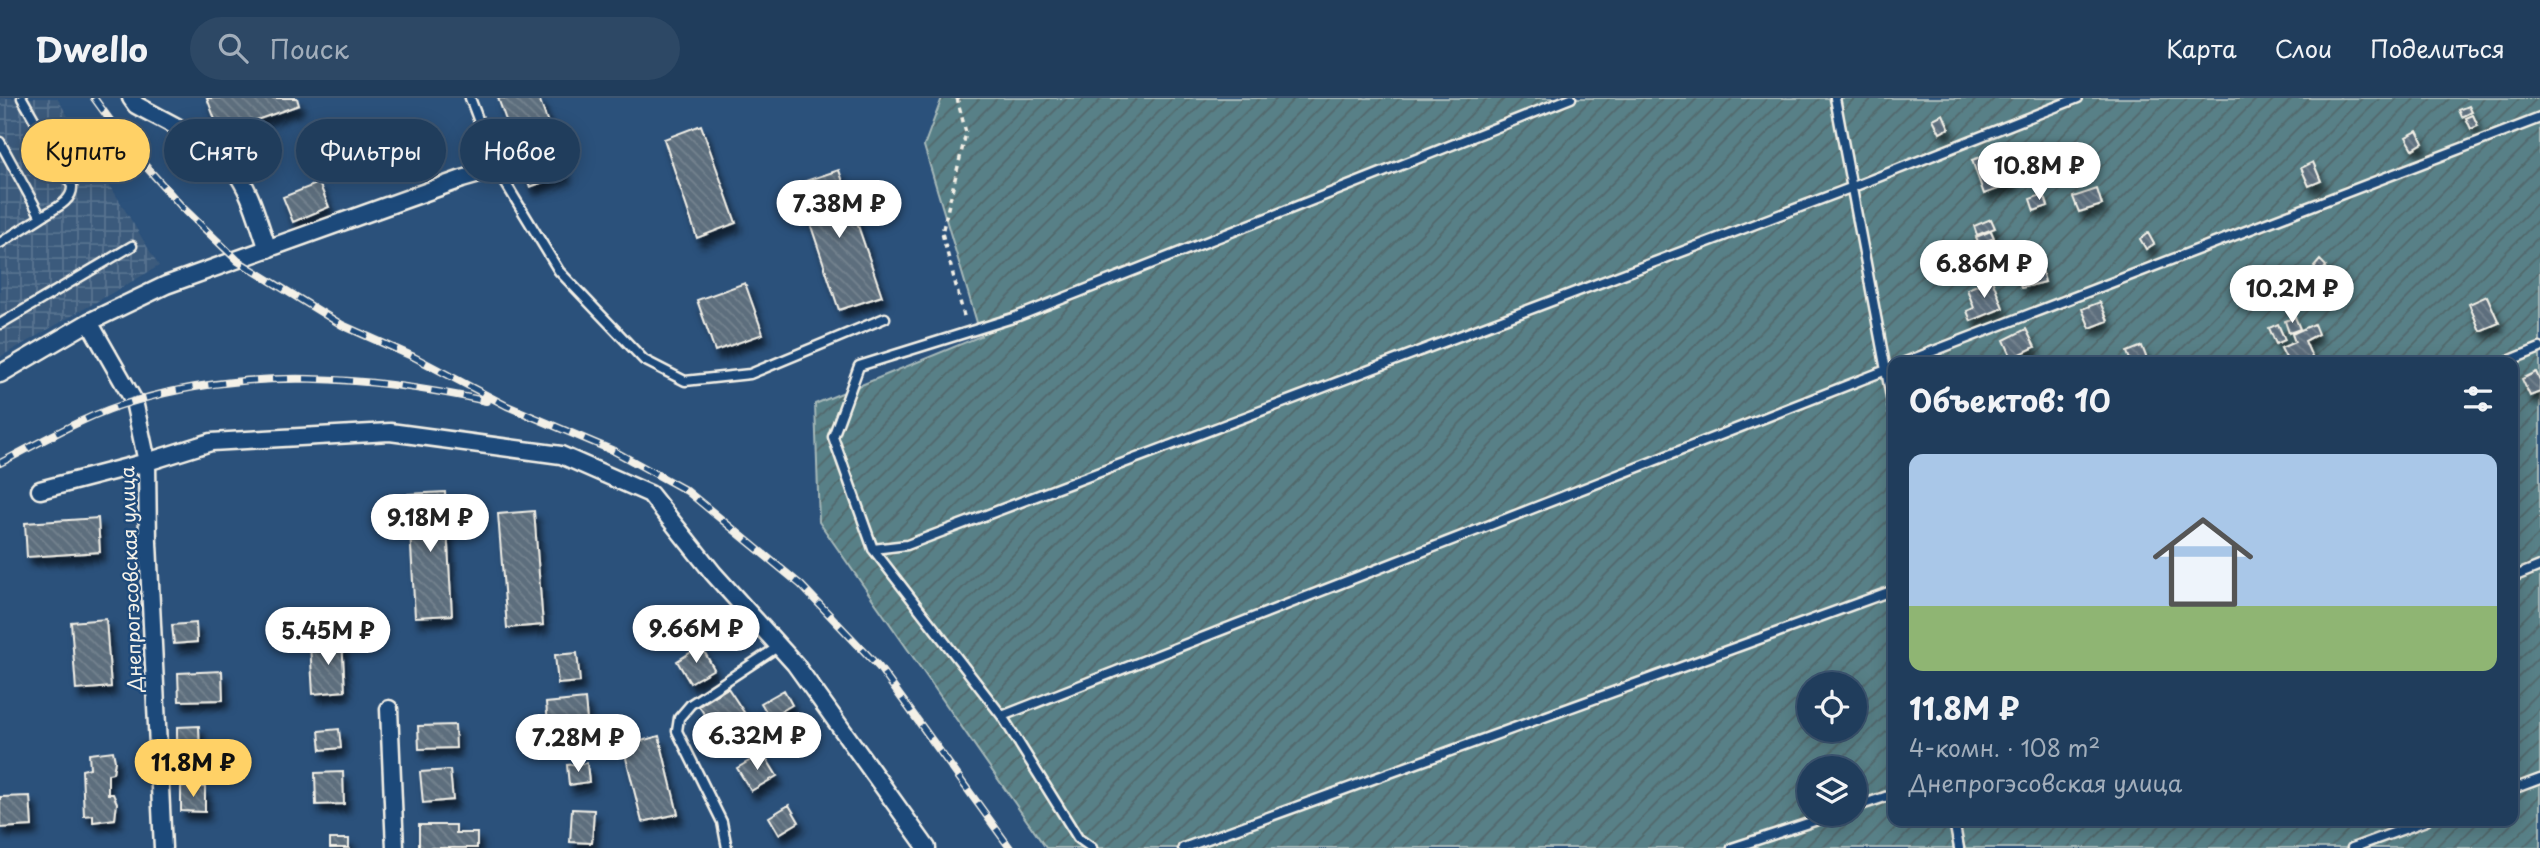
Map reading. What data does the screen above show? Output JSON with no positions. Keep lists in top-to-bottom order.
{
  "streets": {
    "street": ["Днепрогэсовская улица"]
  },
  "page": {
    "header": "Dwello",
    "search": "Поиск",
    "nav": ["Карта", "Слои", "Поделиться"],
    "chip": [
      "Купить",
      "Снять",
      "Фильтры",
      "Новое"
    ],
    "price": [
      "10.8M ₽",
      "7.38M ₽",
      "6.86M ₽",
      "10.2M ₽",
      "9.18M ₽",
      "9.66M ₽",
      "5.45M ₽",
      "6.32M ₽",
      "7.28M ₽",
      "11.8M ₽"
    ],
    "heading": "Объектов: 10",
    "list": [
      {
        "name": "11.8M ₽",
        "note": "4-комн. · 108 m² · Днепрогэсовская улица"
      }
    ]
  }
}
